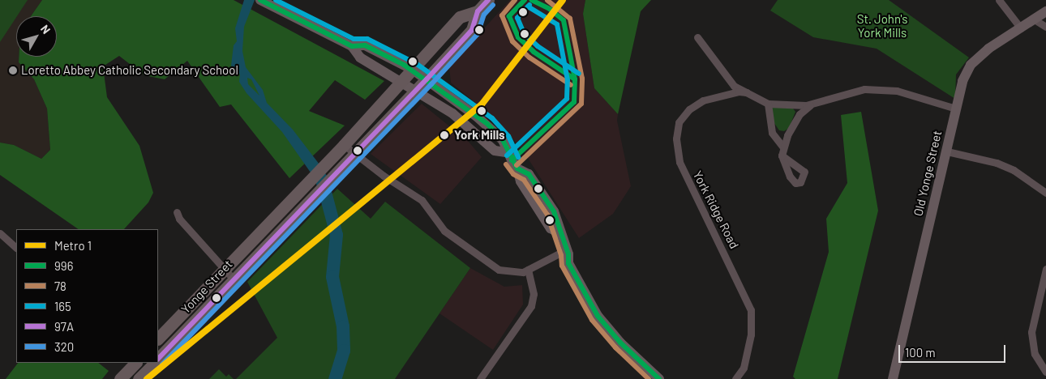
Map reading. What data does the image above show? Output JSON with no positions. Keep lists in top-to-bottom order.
{
  "streets": {
    "main road": ["Old Yonge Street", "Yonge Street"],
    "street": ["York Ridge Road"]
  },
  "parks": ["St. John's York Mills"],
  "places": ["Loretto Abbey Catholic Secondary School", "York Mills"],
  "lines": [
    "metro line 1",
    "transit line 996",
    "transit line 78",
    "transit line 165",
    "transit line 97A",
    "transit line 320"
  ],
  "legend": [
    "Metro 1",
    "996",
    "78",
    "165",
    "97A",
    "320"
  ],
  "scale_bar": "100 m",
  "north": "top right"
}
